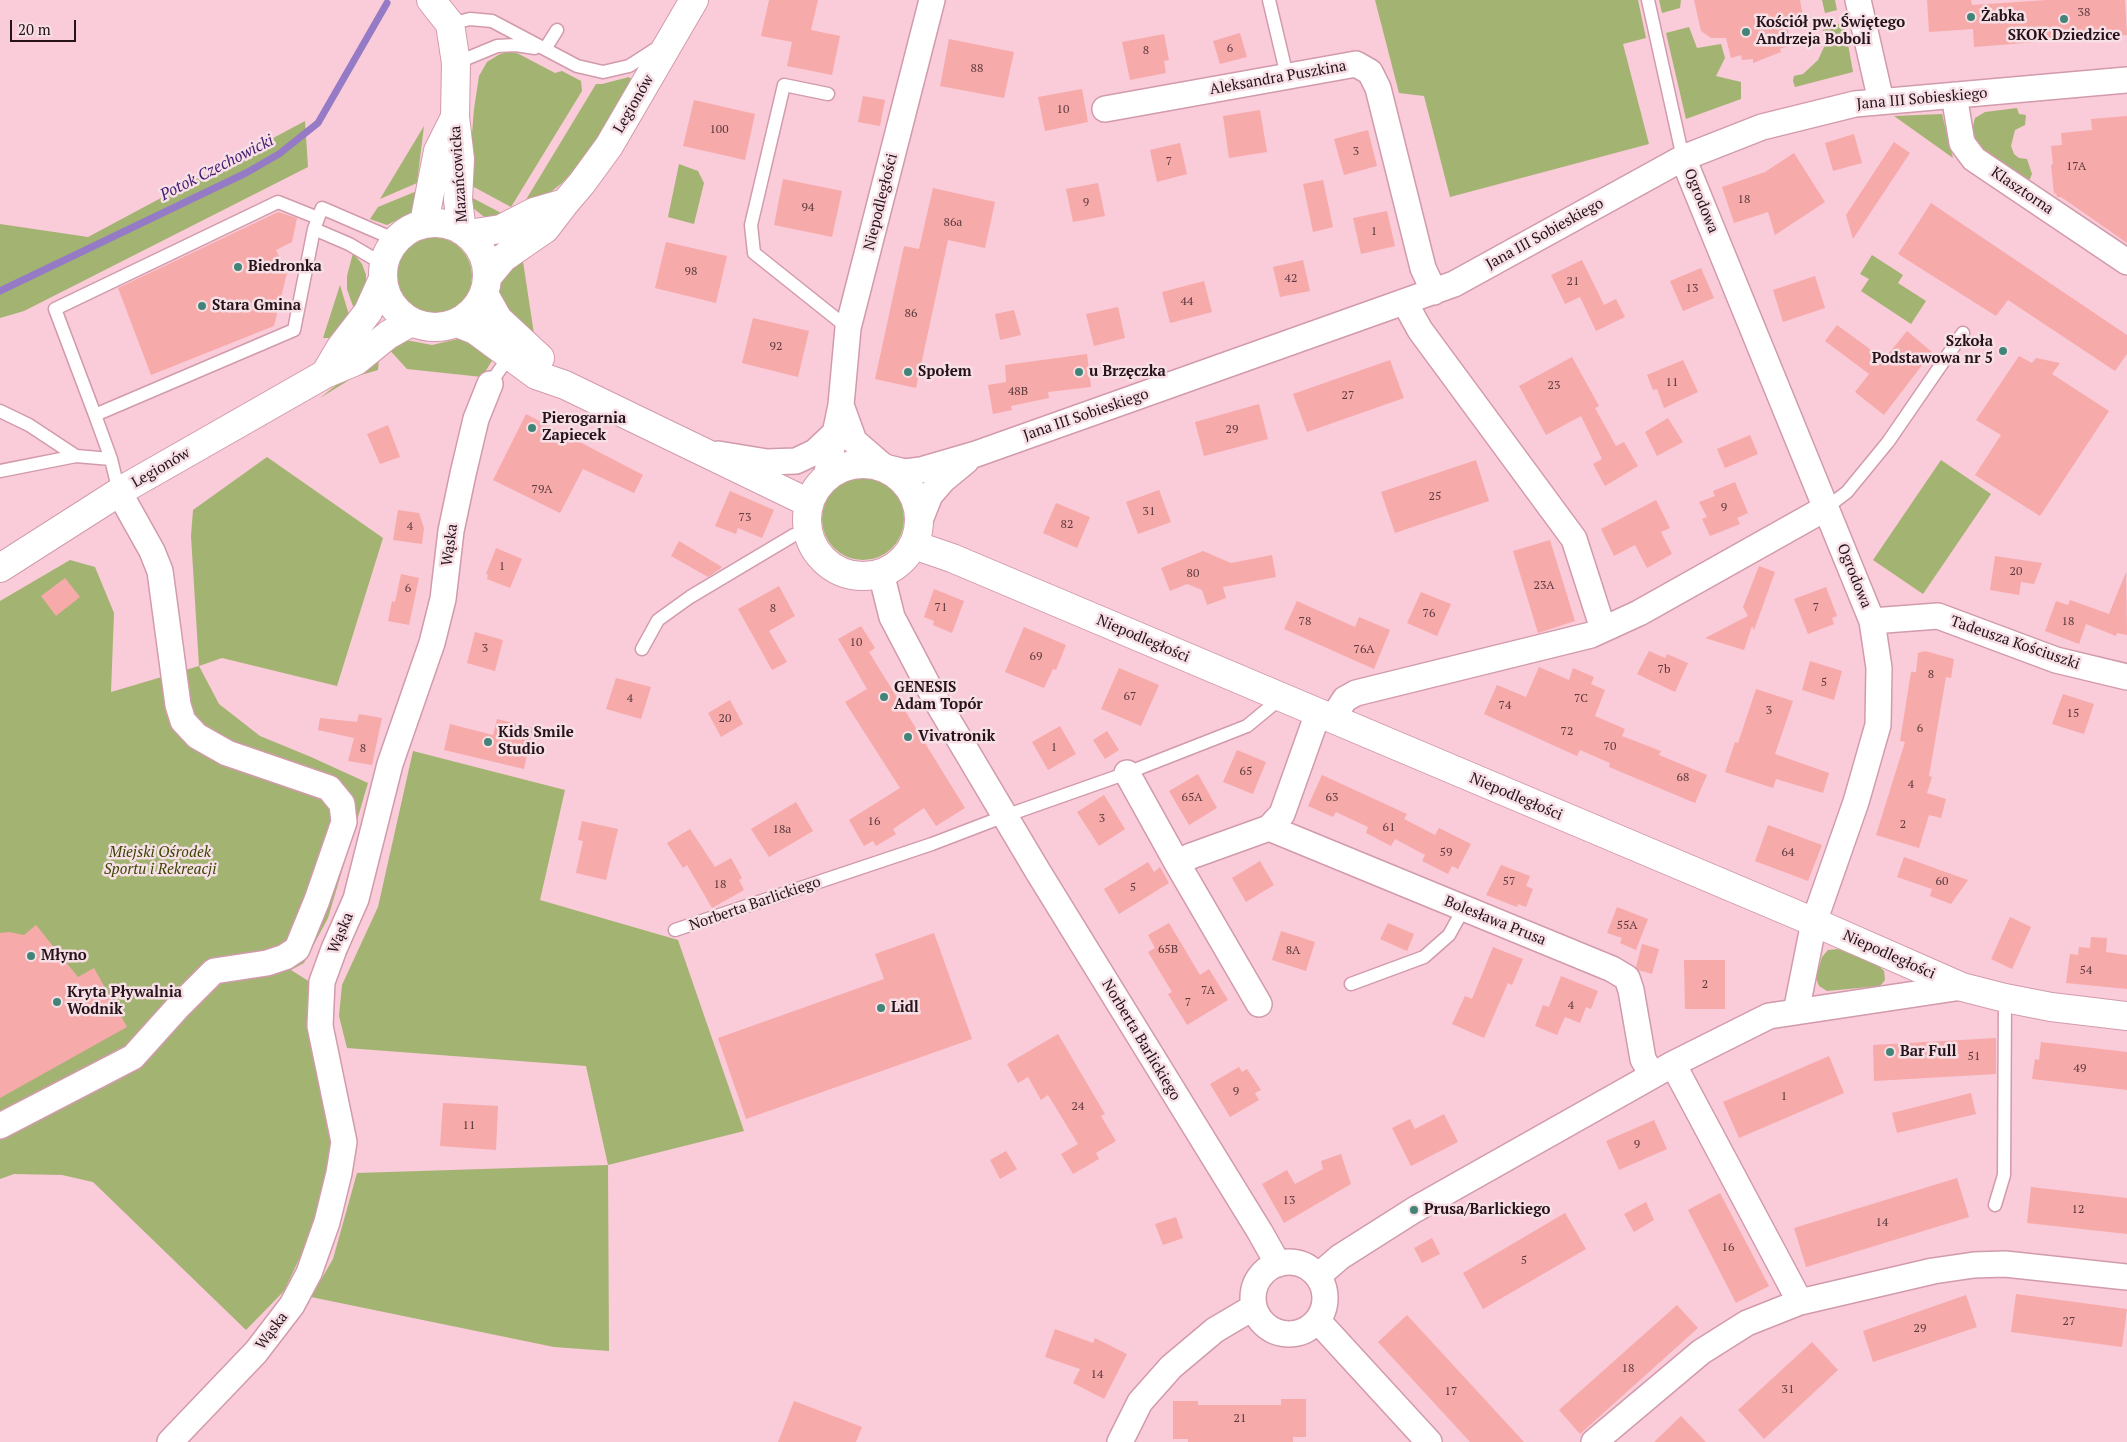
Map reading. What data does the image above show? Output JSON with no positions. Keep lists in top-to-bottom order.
{
  "streets": {
    "street": [
      "Aleksandra Puszkina",
      "Jana III Sobieskiego",
      "Legionów",
      "Mazańcowicka",
      "Klasztorna",
      "Ogrodowa",
      "Niepodległości",
      "Wąska",
      "Tadeusza Kościuszki",
      "Norberta Barlickiego",
      "Bolesława Prusa"
    ]
  },
  "crossings": [
    ["Aleksandra Puszkina", "Jana III Sobieskiego"],
    ["Jana III Sobieskiego", "Klasztorna"],
    ["Jana III Sobieskiego", "Ogrodowa"],
    ["Jana III Sobieskiego", "Niepodległości"],
    ["Jana III Sobieskiego", "Norberta Barlickiego"],
    ["Legionów", "Mazańcowicka"],
    ["Ogrodowa", "Niepodległości"],
    ["Ogrodowa", "Tadeusza Kościuszki"],
    ["Niepodległości", "Norberta Barlickiego"]
  ],
  "water": ["Potok Czechowicki"],
  "parks": ["Miejski Ośrodek Sportu i Rekreacji"],
  "places": [
    "Żabka",
    "SKOK Dziedzice",
    "Kościół pw. Świętego Andrzeja Boboli",
    "Biedronka",
    "Stara Gmina",
    "Szkoła Podstawowa nr 5",
    "Społem",
    "u Brzęczka",
    "Pierogarnia Zapiecek",
    "GENESIS Adam Topór",
    "Vivatronik",
    "Kids Smile Studio",
    "Młyno",
    "Kryta Pływalnia Wodnik",
    "Lidl",
    "Bar Full",
    "Prusa/Barlickiego"
  ],
  "house_numbers": [
    "38",
    "6",
    "8",
    "88",
    "10",
    "100",
    "3",
    "7",
    "17A",
    "18",
    "9",
    "94",
    "86a",
    "1",
    "98",
    "42",
    "21",
    "13",
    "44",
    "86",
    "92",
    "11",
    "23",
    "48B",
    "27",
    "29",
    "79A",
    "25",
    "9",
    "31",
    "73",
    "82",
    "4",
    "1",
    "20",
    "80",
    "23A",
    "6",
    "71",
    "7",
    "8",
    "76",
    "78",
    "18",
    "10",
    "3",
    "76A",
    "69",
    "7b",
    "8",
    "5",
    "67",
    "4",
    "7C",
    "74",
    "3",
    "15",
    "20",
    "6",
    "72",
    "70",
    "1",
    "8",
    "65",
    "68",
    "4",
    "65A",
    "63",
    "3",
    "16",
    "2",
    "61",
    "18a",
    "59",
    "64",
    "57",
    "60",
    "18",
    "5",
    "55A",
    "65B",
    "8A",
    "54",
    "2",
    "7A",
    "7",
    "4",
    "51",
    "49",
    "9",
    "1",
    "24",
    "11",
    "9",
    "13",
    "12",
    "14",
    "16",
    "5",
    "27",
    "29",
    "18",
    "14",
    "31",
    "17",
    "21"
  ],
  "scale_bar": "20 m"
}
